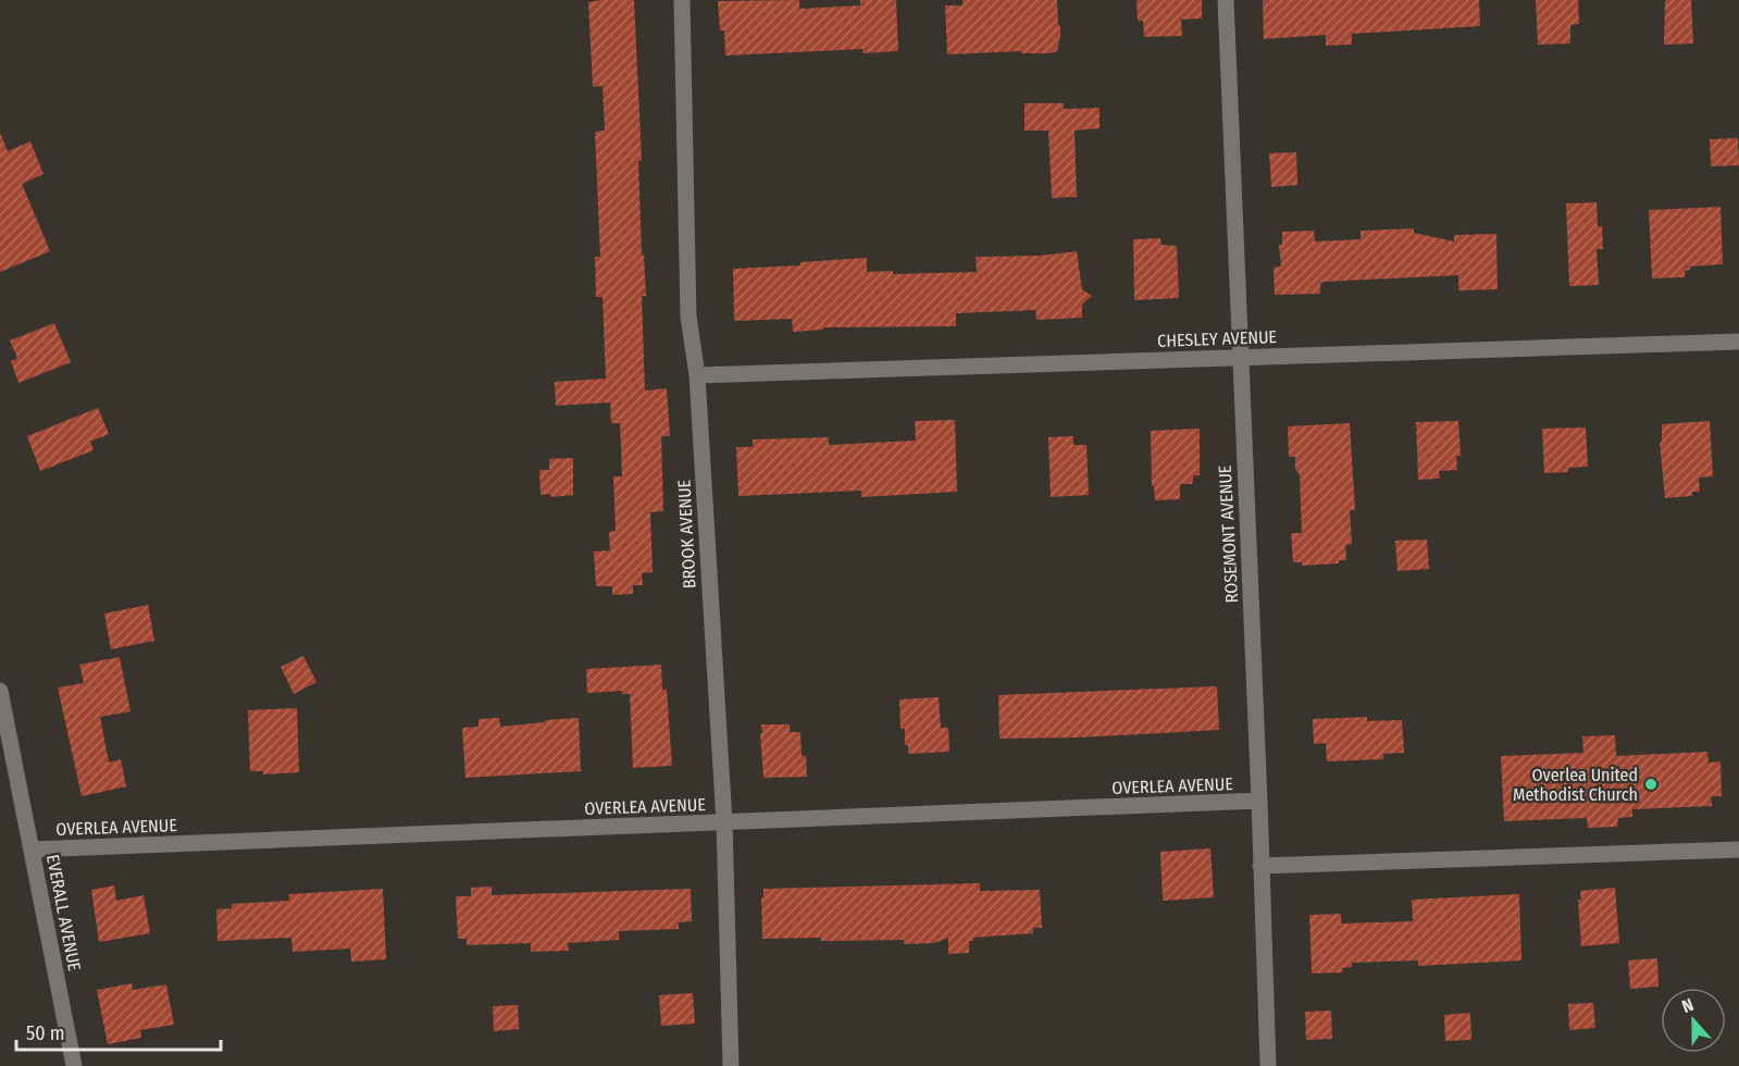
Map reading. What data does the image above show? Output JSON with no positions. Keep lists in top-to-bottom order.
{
  "streets": {
    "street": [
      "CHESLEY AVENUE",
      "BROOK AVENUE",
      "ROSEMONT AVENUE",
      "OVERLEA AVENUE",
      "EVERALL AVENUE"
    ]
  },
  "crossings": [
    ["CHESLEY AVENUE", "BROOK AVENUE"],
    ["CHESLEY AVENUE", "ROSEMONT AVENUE"],
    ["BROOK AVENUE", "OVERLEA AVENUE"],
    ["ROSEMONT AVENUE", "OVERLEA AVENUE"],
    ["OVERLEA AVENUE", "EVERALL AVENUE"]
  ],
  "places": ["Overlea United Methodist Church"],
  "scale_bar": "50 m",
  "north": "top"
}
